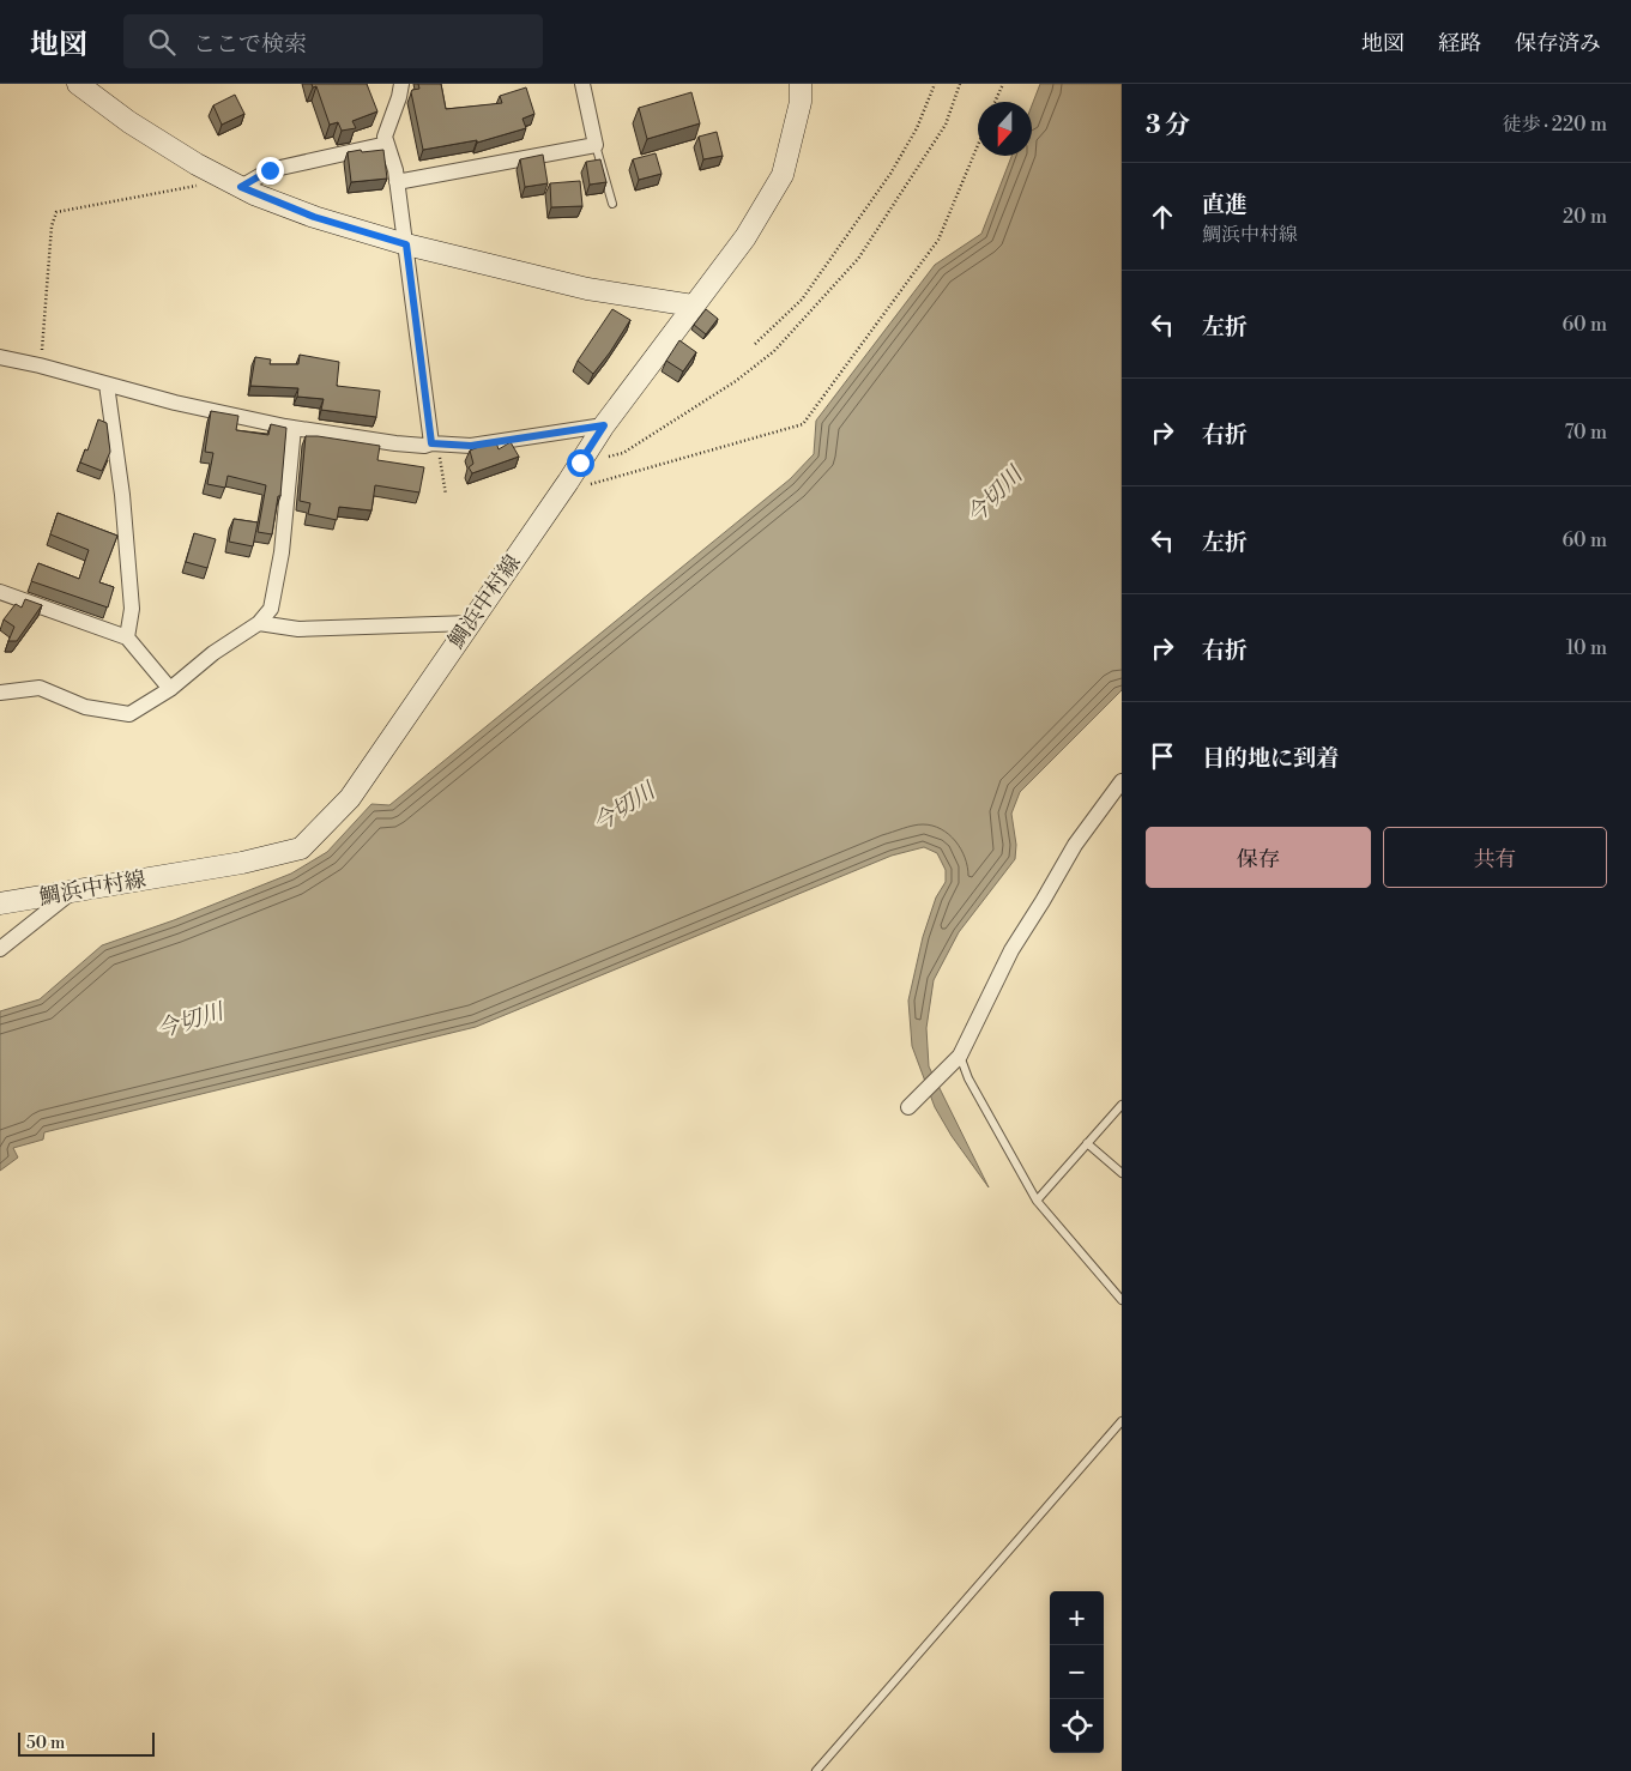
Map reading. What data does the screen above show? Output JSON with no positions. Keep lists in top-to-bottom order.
{
  "streets": {
    "main road": ["鯛浜中村線"]
  },
  "water": ["今切川"],
  "scale_bar": "50 m",
  "north": "bottom",
  "page": {
    "header": "地図",
    "search": "ここで検索",
    "nav": ["地図", "経路", "保存済み"],
    "heading": ["3 分", "徒歩 · 220 m"],
    "list": [
      ["直進", "鯛浜中村線", "20 m"],
      ["左折", "60 m"],
      ["右折", "70 m"],
      ["左折", "60 m"],
      ["右折", "10 m"],
      "目的地に到着"
    ],
    "buttons": ["保存", "共有"],
    "map_buttons": ["+", "−"],
    "scale": "50 m"
  }
}
